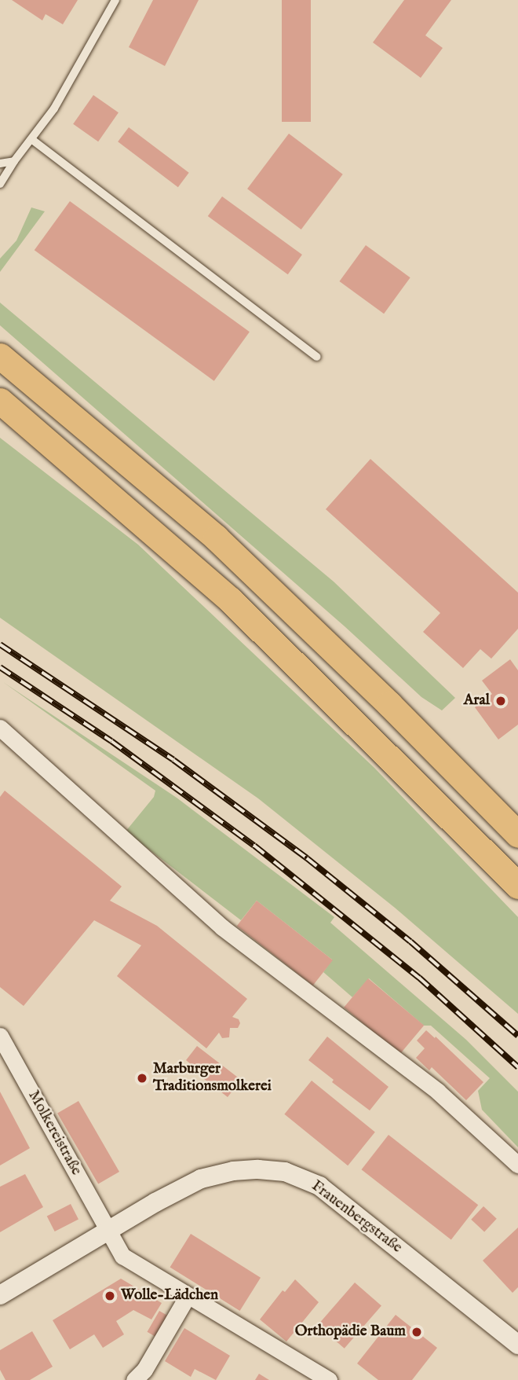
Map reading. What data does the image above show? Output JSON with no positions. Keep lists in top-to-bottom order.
{
  "streets": {
    "street": ["Molkereistraße", "Frauenbergstraße"]
  },
  "crossings": [
    ["Molkereistraße", "Frauenbergstraße"]
  ],
  "places": [
    "Aral",
    "Marburger Traditionsmolkerei",
    "Wolle-Lädchen",
    "Orthopädie Baum"
  ]
}
